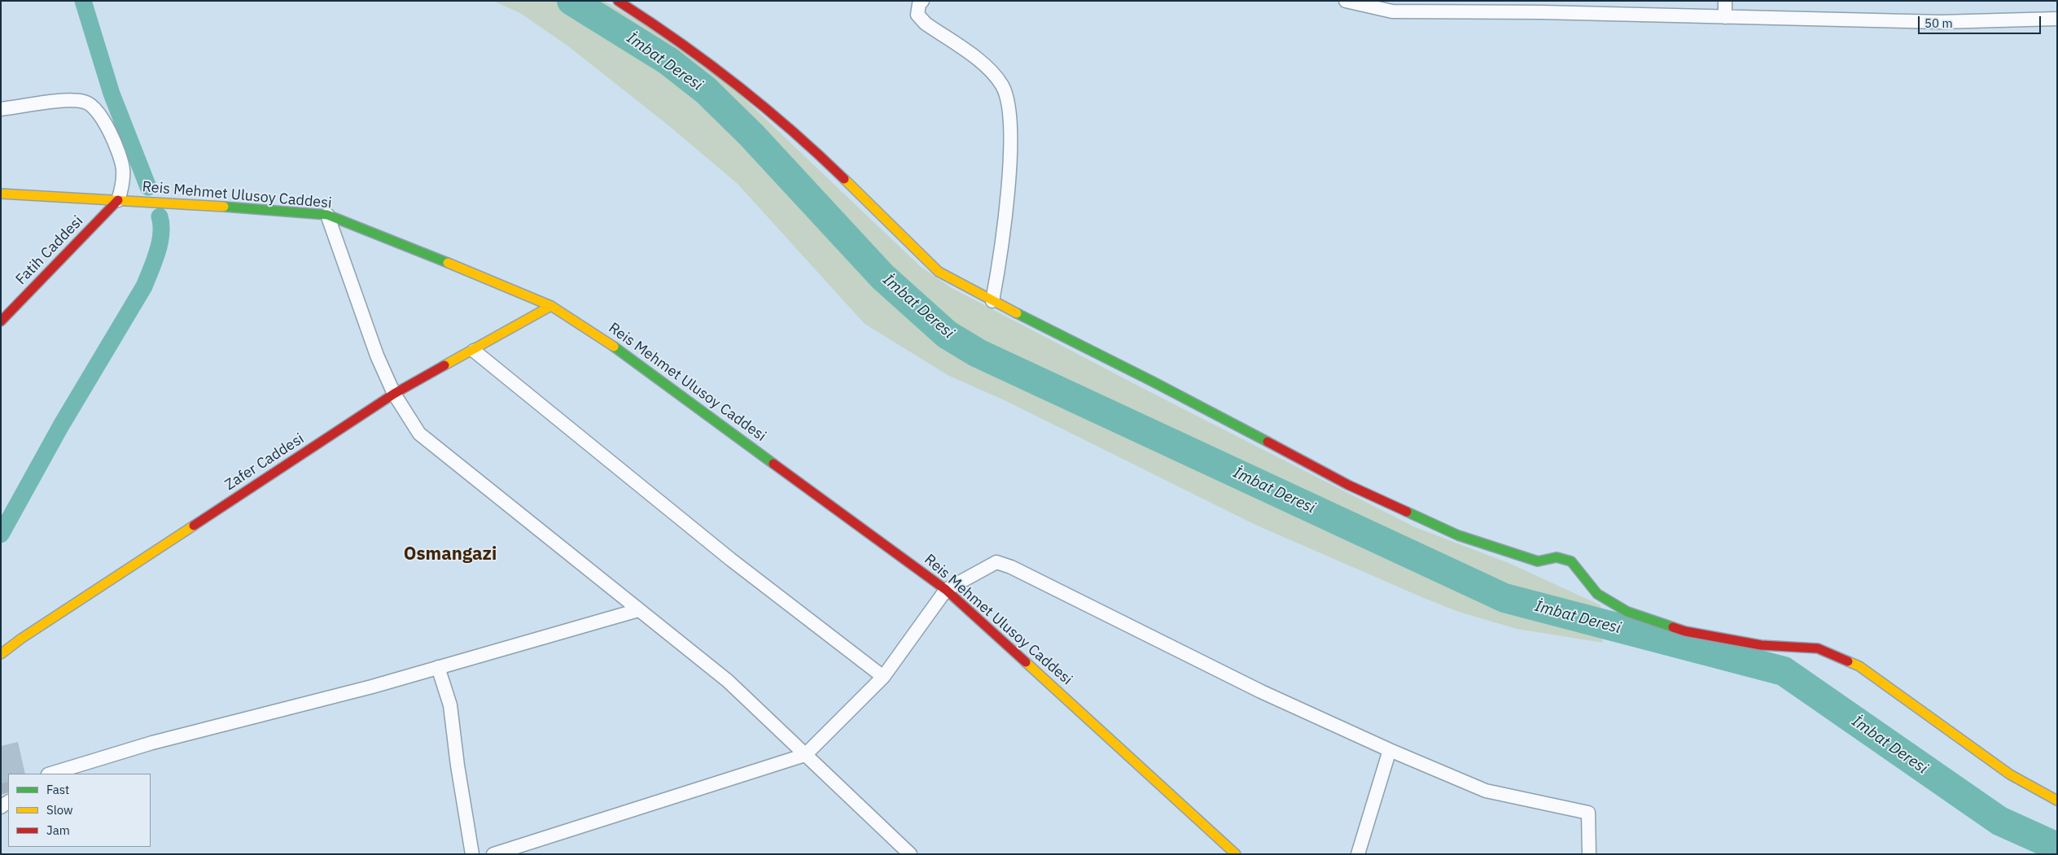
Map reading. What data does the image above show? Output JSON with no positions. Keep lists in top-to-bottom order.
{
  "streets": {
    "street": ["Reis Mehmet Ulusoy Caddesi", "Fatih Caddesi", "Zafer Caddesi"]
  },
  "crossings": [
    ["Reis Mehmet Ulusoy Caddesi", "Fatih Caddesi"],
    ["Reis Mehmet Ulusoy Caddesi", "Zafer Caddesi"]
  ],
  "districts": ["Osmangazi"],
  "water": ["İmbat Deresi"],
  "legend": ["Fast", "Slow", "Jam"],
  "scale_bar": "50 m"
}
